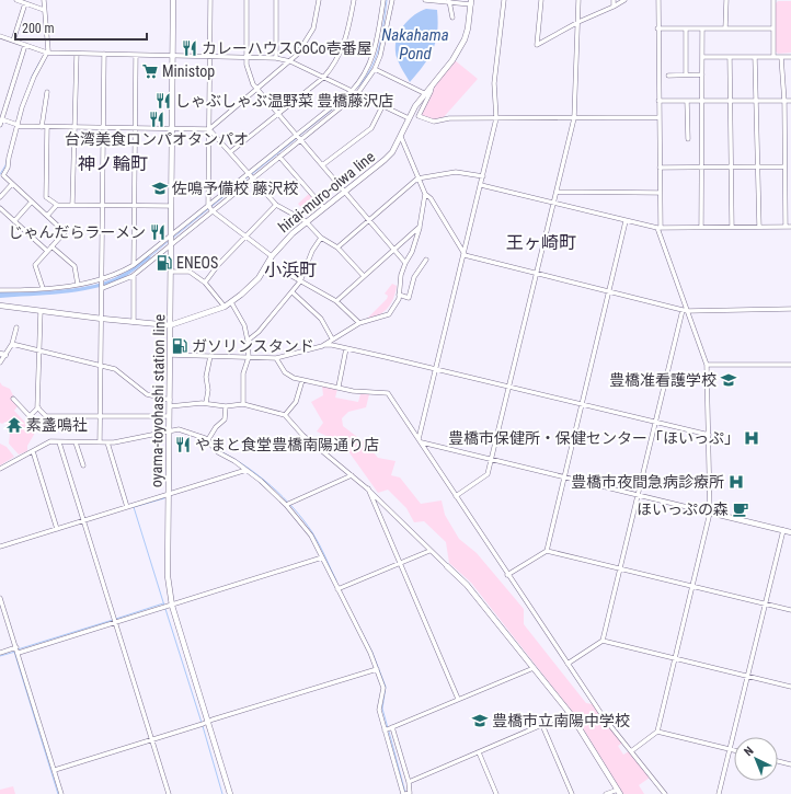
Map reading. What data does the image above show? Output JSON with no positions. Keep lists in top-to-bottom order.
{
  "streets": {
    "main road": ["hirai-muro-oiwa line", "oyama-toyohashi station line"]
  },
  "crossings": [
    ["hirai-muro-oiwa line", "oyama-toyohashi station line"]
  ],
  "districts": ["神ノ輪町", "王ヶ崎町", "小浜町"],
  "water": ["Nakahama Pond"],
  "places": {
    "restaurant": [
      "カレーハウスCoCo壱番屋",
      "しゃぶしゃぶ温野菜 豊橋藤沢店",
      "台湾美食ロンパオタンパオ",
      "じゃんだらラーメン",
      "やまと食堂豊橋南陽通り店"
    ],
    "supermarket": ["Ministop"],
    "school or university": ["佐鳴予備校 藤沢校", "豊橋准看護学校", "豊橋市立南陽中学校"],
    "fuel station": ["ENEOS", "ガソリンスタンド"],
    "temple": ["素盞鳴社"],
    "hospital": ["豊橋市保健所・保健センター「ほいっぷ」", "豊橋市夜間急病診療所"],
    "cafe": ["ほいっぷの森"]
  },
  "scale_bar": "200 m",
  "north": "top left"
}
